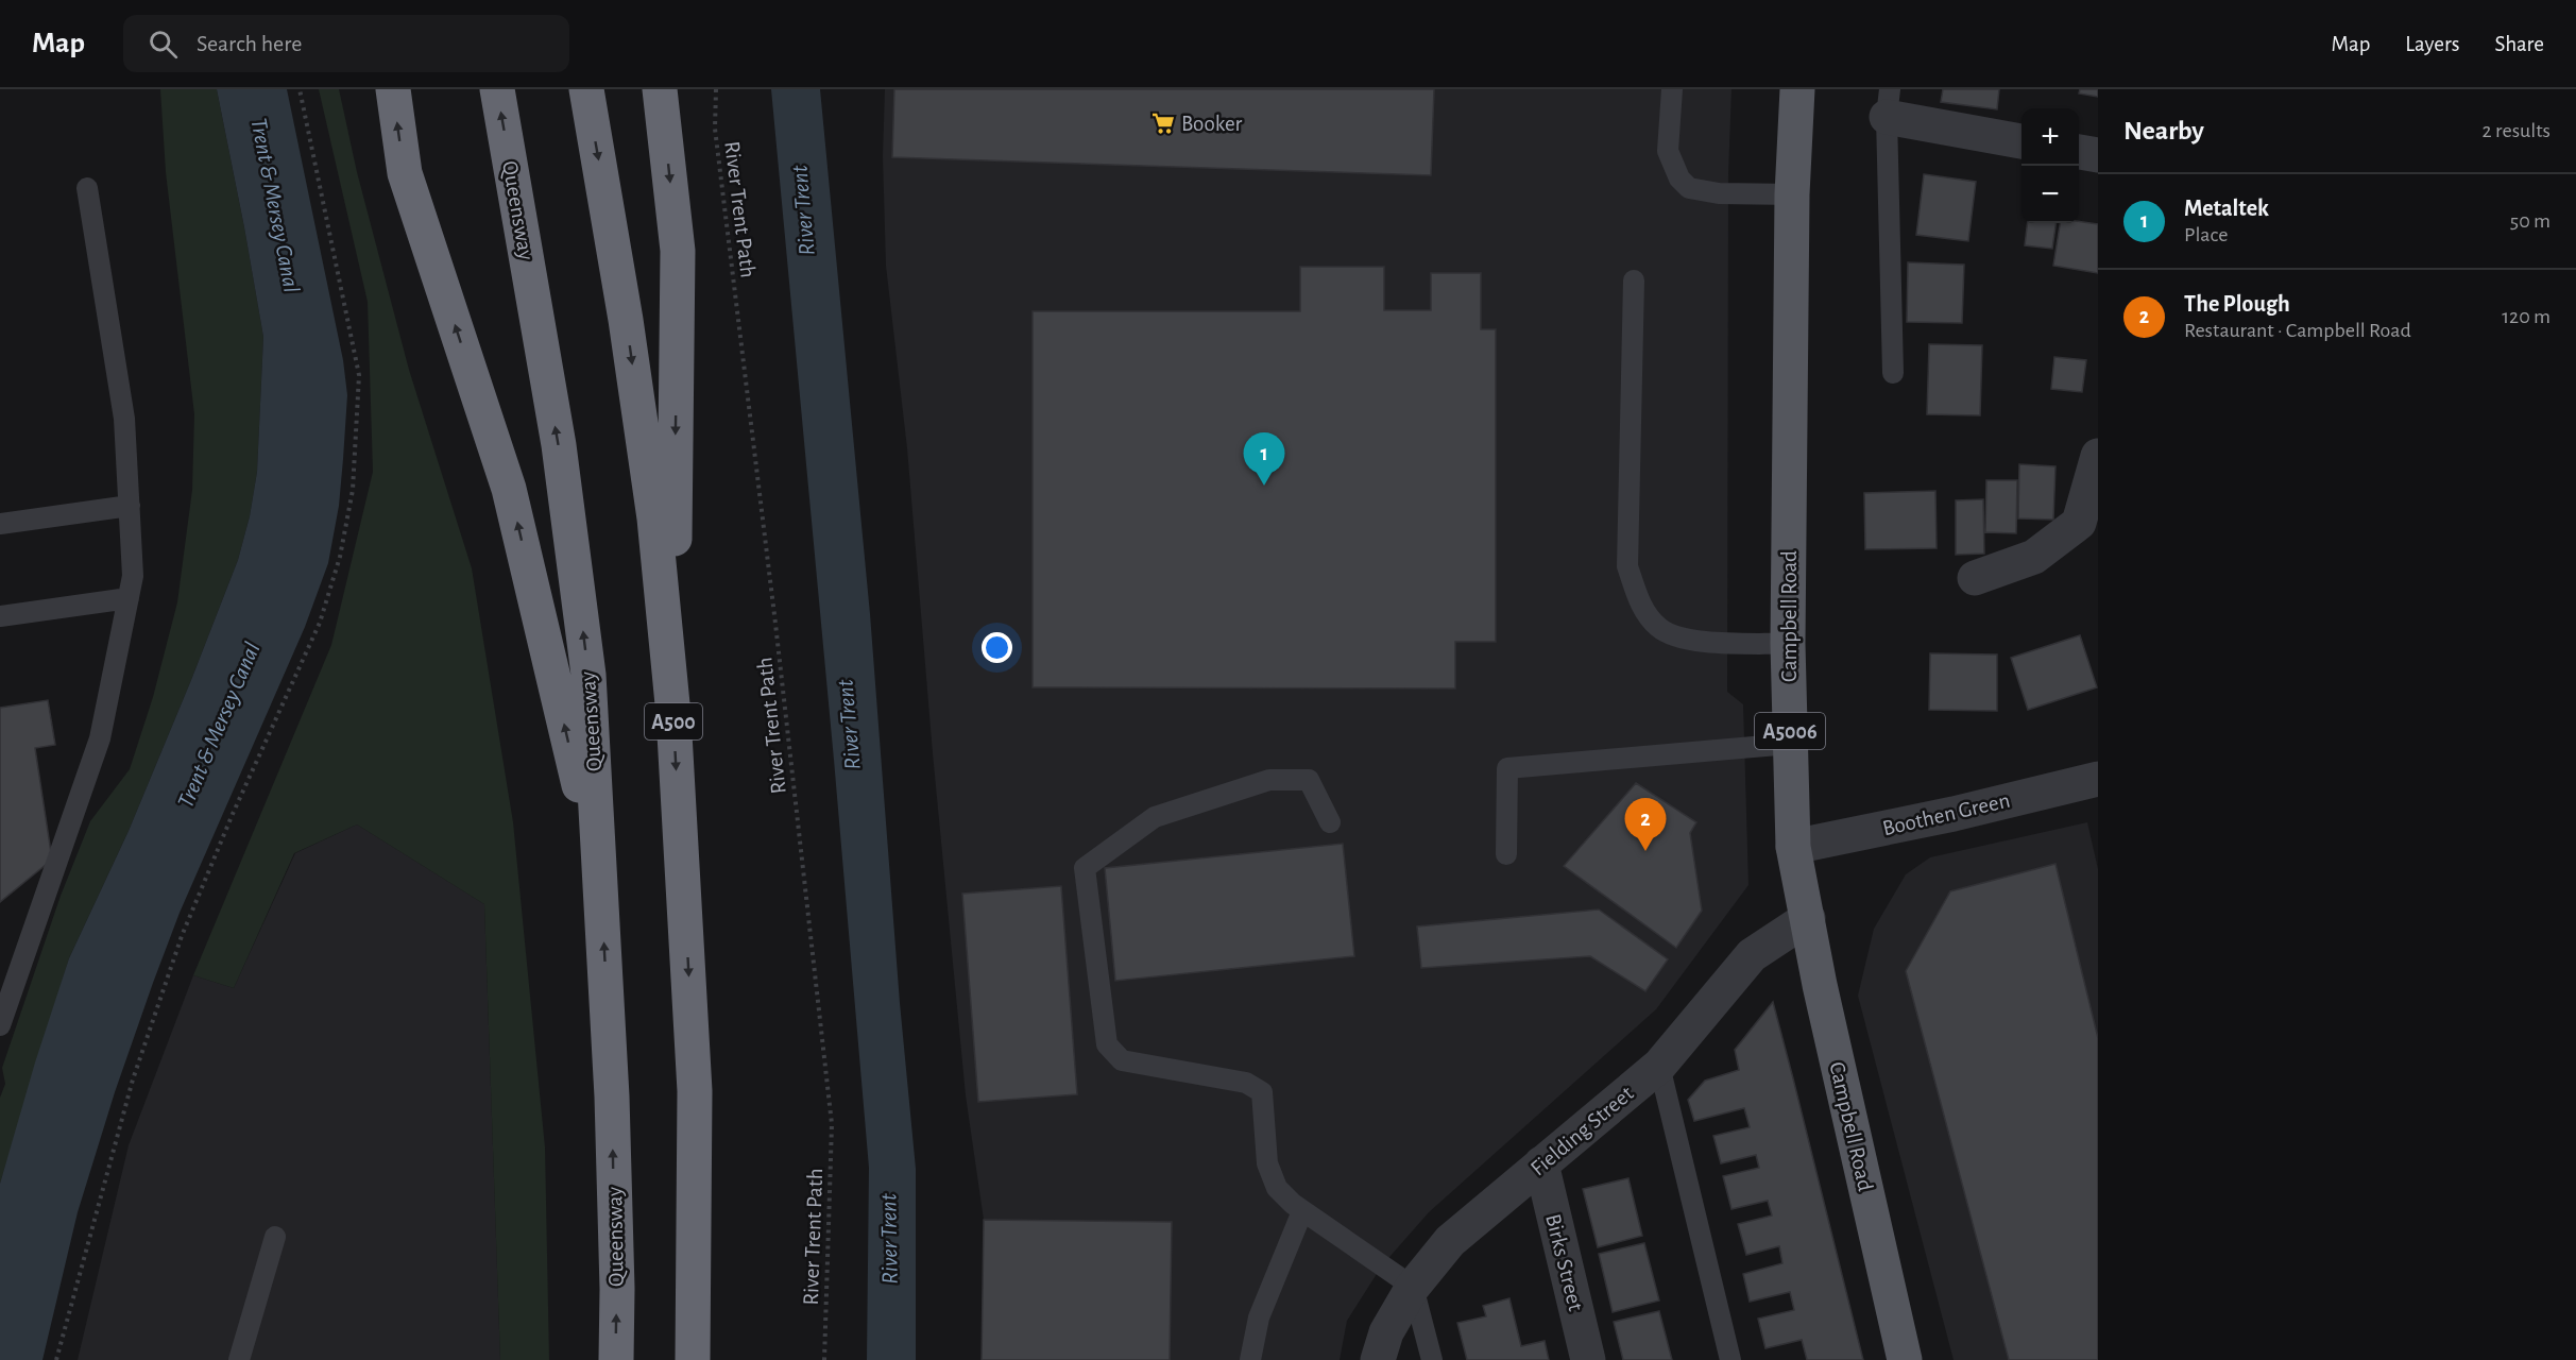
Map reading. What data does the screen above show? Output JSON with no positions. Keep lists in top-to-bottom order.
{
  "streets": {
    "highway": ["Queensway", "A500"],
    "main road": ["Campbell Road", "A5006"],
    "street": ["Boothen Green", "Fielding Street", "Birks Street"],
    "path": ["River Trent Path"]
  },
  "crossings": [
    ["Campbell Road", "Boothen Green"],
    ["Campbell Road", "Fielding Street"],
    ["Fielding Street", "Birks Street"]
  ],
  "water": ["Trent & Mersey Canal", "River Trent"],
  "places": {
    "supermarket": ["Booker"]
  },
  "page": {
    "header": "Map",
    "search": "Search here",
    "nav": ["Map", "Layers", "Share"],
    "heading": ["Nearby", "2 results"],
    "map_buttons": ["+", "−"],
    "list": [
      {
        "mark": "1",
        "name": "Metaltek",
        "note": "Place",
        "value": "50 m"
      },
      {
        "mark": "2",
        "name": "The Plough",
        "note": "Restaurant · Campbell Road",
        "value": "120 m"
      }
    ],
    "pins": ["1", "2"]
  }
}
